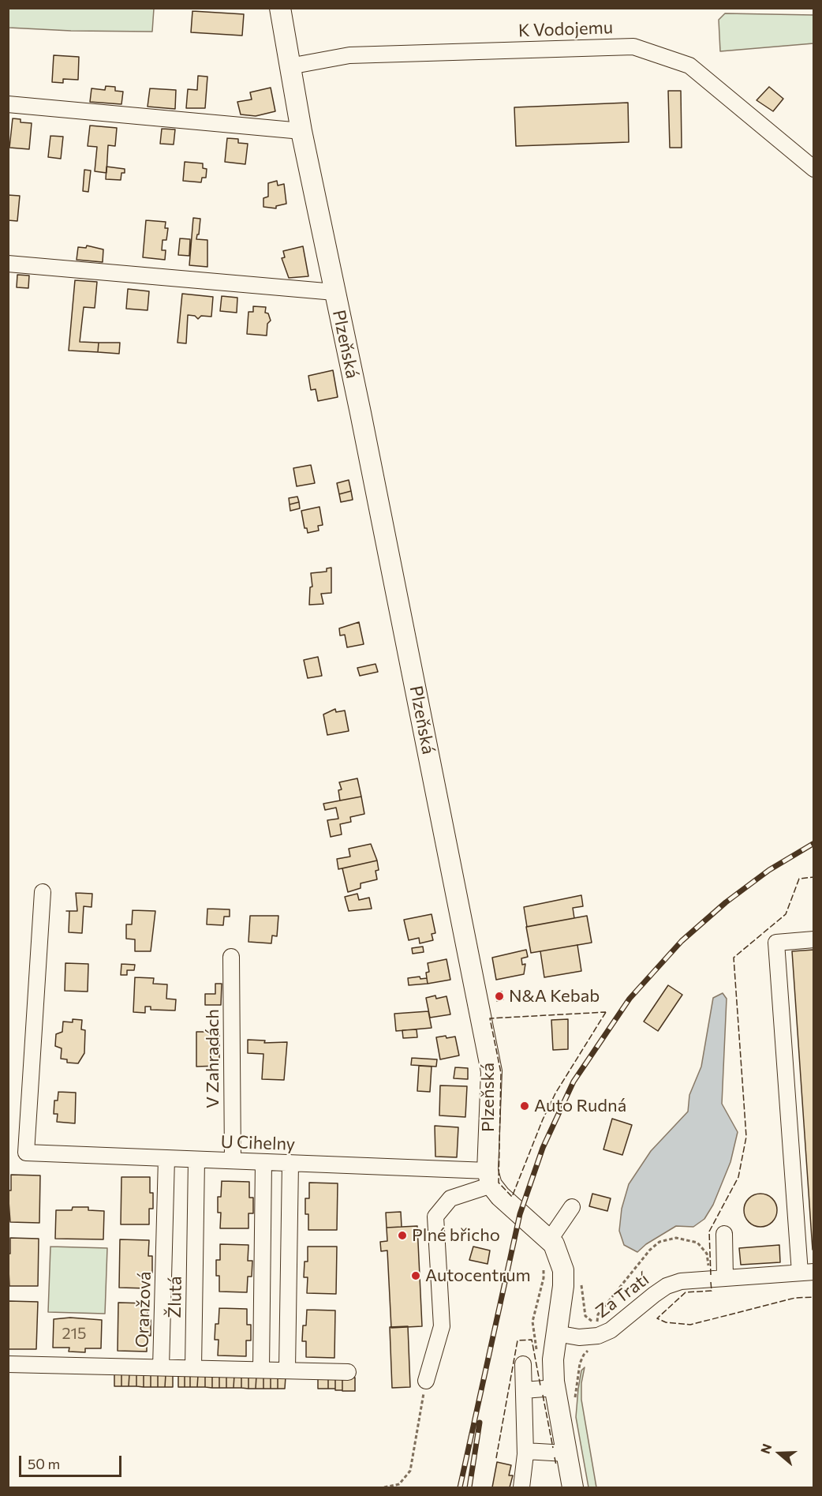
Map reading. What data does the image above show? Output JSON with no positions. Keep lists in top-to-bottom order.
{
  "streets": {
    "main road": ["Plzeňská"],
    "street": [
      "K Vodojemu",
      "V Zahradách",
      "U Cihelny",
      "Za Tratí",
      "Žlutá",
      "Oranžová"
    ]
  },
  "crossings": [
    ["K Vodojemu", "Plzeňská"],
    ["Plzeňská", "U Cihelny"],
    ["V Zahradách", "U Cihelny"],
    ["U Cihelny", "Žlutá"],
    ["U Cihelny", "Oranžová"]
  ],
  "places": [
    "N&A Kebab",
    "Auto Rudná",
    "Plné břicho",
    "Autocentrum"
  ],
  "house_numbers": ["215"],
  "scale_bar": "50 m",
  "north": "left"
}
